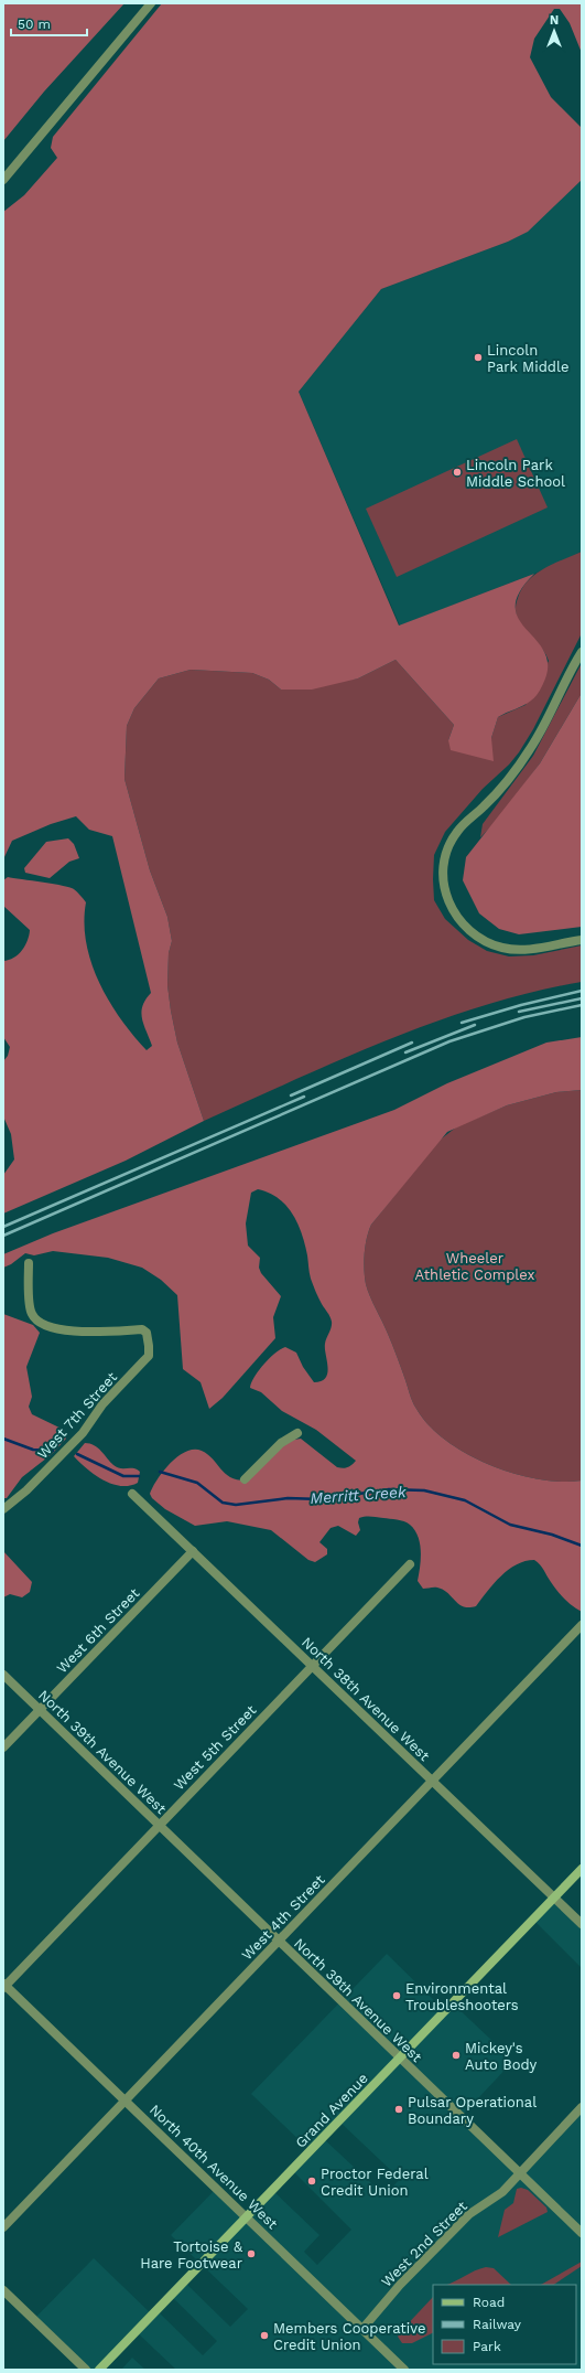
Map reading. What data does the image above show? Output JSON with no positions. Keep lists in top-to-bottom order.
{
  "streets": {
    "main road": ["Grand Avenue"],
    "street": [
      "West 7th Street",
      "West 6th Street",
      "North 38th Avenue West",
      "West 5th Street",
      "North 39th Avenue West",
      "West 4th Street",
      "North 40th Avenue West",
      "West 2nd Street"
    ]
  },
  "crossings": [
    ["West 6th Street", "North 38th Avenue West"],
    ["West 6th Street", "North 39th Avenue West"],
    ["North 38th Avenue West", "West 5th Street"],
    ["North 38th Avenue West", "West 4th Street"],
    ["North 38th Avenue West", "Grand Avenue"],
    ["West 5th Street", "North 39th Avenue West"],
    ["West 5th Street", "North 40th Avenue West"],
    ["North 39th Avenue West", "West 4th Street"],
    ["North 39th Avenue West", "Grand Avenue"],
    ["North 39th Avenue West", "West 2nd Street"],
    ["West 4th Street", "North 40th Avenue West"],
    ["Grand Avenue", "North 40th Avenue West"],
    ["North 40th Avenue West", "West 2nd Street"]
  ],
  "water": ["Merritt Creek"],
  "parks": ["Wheeler Athletic Complex"],
  "places": [
    "Lincoln Park Middle",
    "Lincoln Park Middle School",
    "Environmental Troubleshooters",
    "Mickey's Auto Body",
    "Pulsar Operational Boundary",
    "Proctor Federal Credit Union",
    "Tortoise & Hare Footwear",
    "Members Cooperative Credit Union"
  ],
  "legend": ["Road", "Railway", "Park"],
  "scale_bar": "50 m",
  "north": "top"
}
